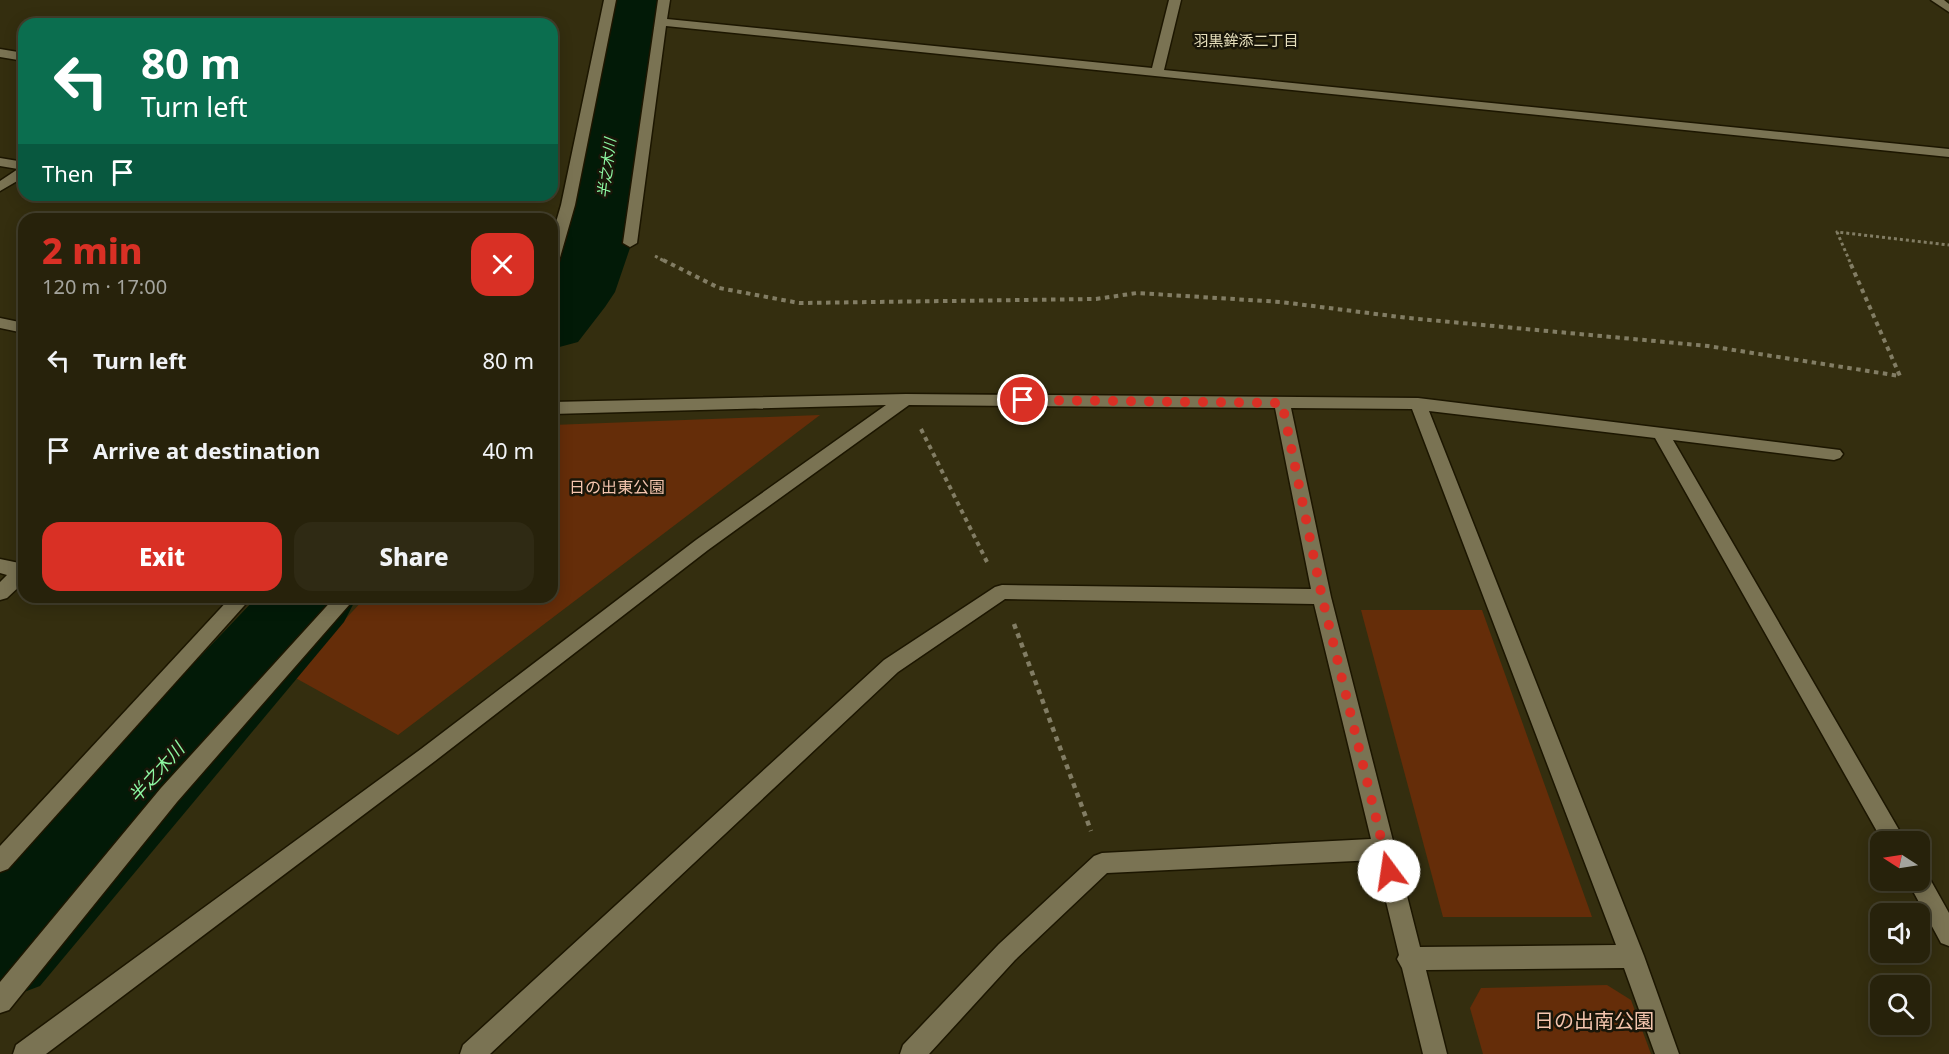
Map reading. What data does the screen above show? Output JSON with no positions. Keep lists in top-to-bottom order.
{
  "districts": ["羽黒鉾添二丁目"],
  "water": ["半之木川"],
  "parks": ["日の出東公園", "日の出南公園"],
  "north": "left",
  "page": {
    "turn": ["80 m", "Turn left"],
    "then": "Then",
    "heading": ["2 min", "120 m · 17:00"],
    "list": [
      {
        "name": "Turn left",
        "value": "80 m"
      },
      {
        "name": "Arrive at destination",
        "value": "40 m"
      }
    ],
    "buttons": ["Exit", "Share"]
  }
}
